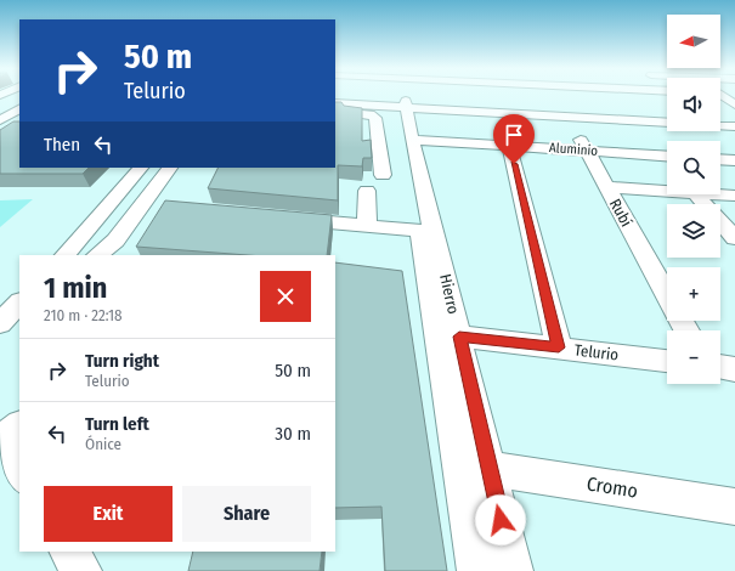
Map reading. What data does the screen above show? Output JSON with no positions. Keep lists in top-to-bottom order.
{
  "streets": {
    "street": [
      "Aluminio",
      "Rubí",
      "Hierro",
      "Telurio",
      "Cromo"
    ]
  },
  "crossings": [
    ["Aluminio", "Rubí"],
    ["Aluminio", "Hierro"],
    ["Hierro", "Telurio"],
    ["Hierro", "Cromo"]
  ],
  "north": "left",
  "page": {
    "map_buttons": ["+", "−"],
    "turn": ["50 m", "Telurio"],
    "then": "Then",
    "heading": ["1 min", "210 m · 22:18"],
    "list": [
      {
        "name": "Turn right",
        "note": "Telurio",
        "value": "50 m"
      },
      {
        "name": "Turn left",
        "note": "Ónice",
        "value": "30 m"
      }
    ],
    "buttons": ["Exit", "Share"]
  }
}
